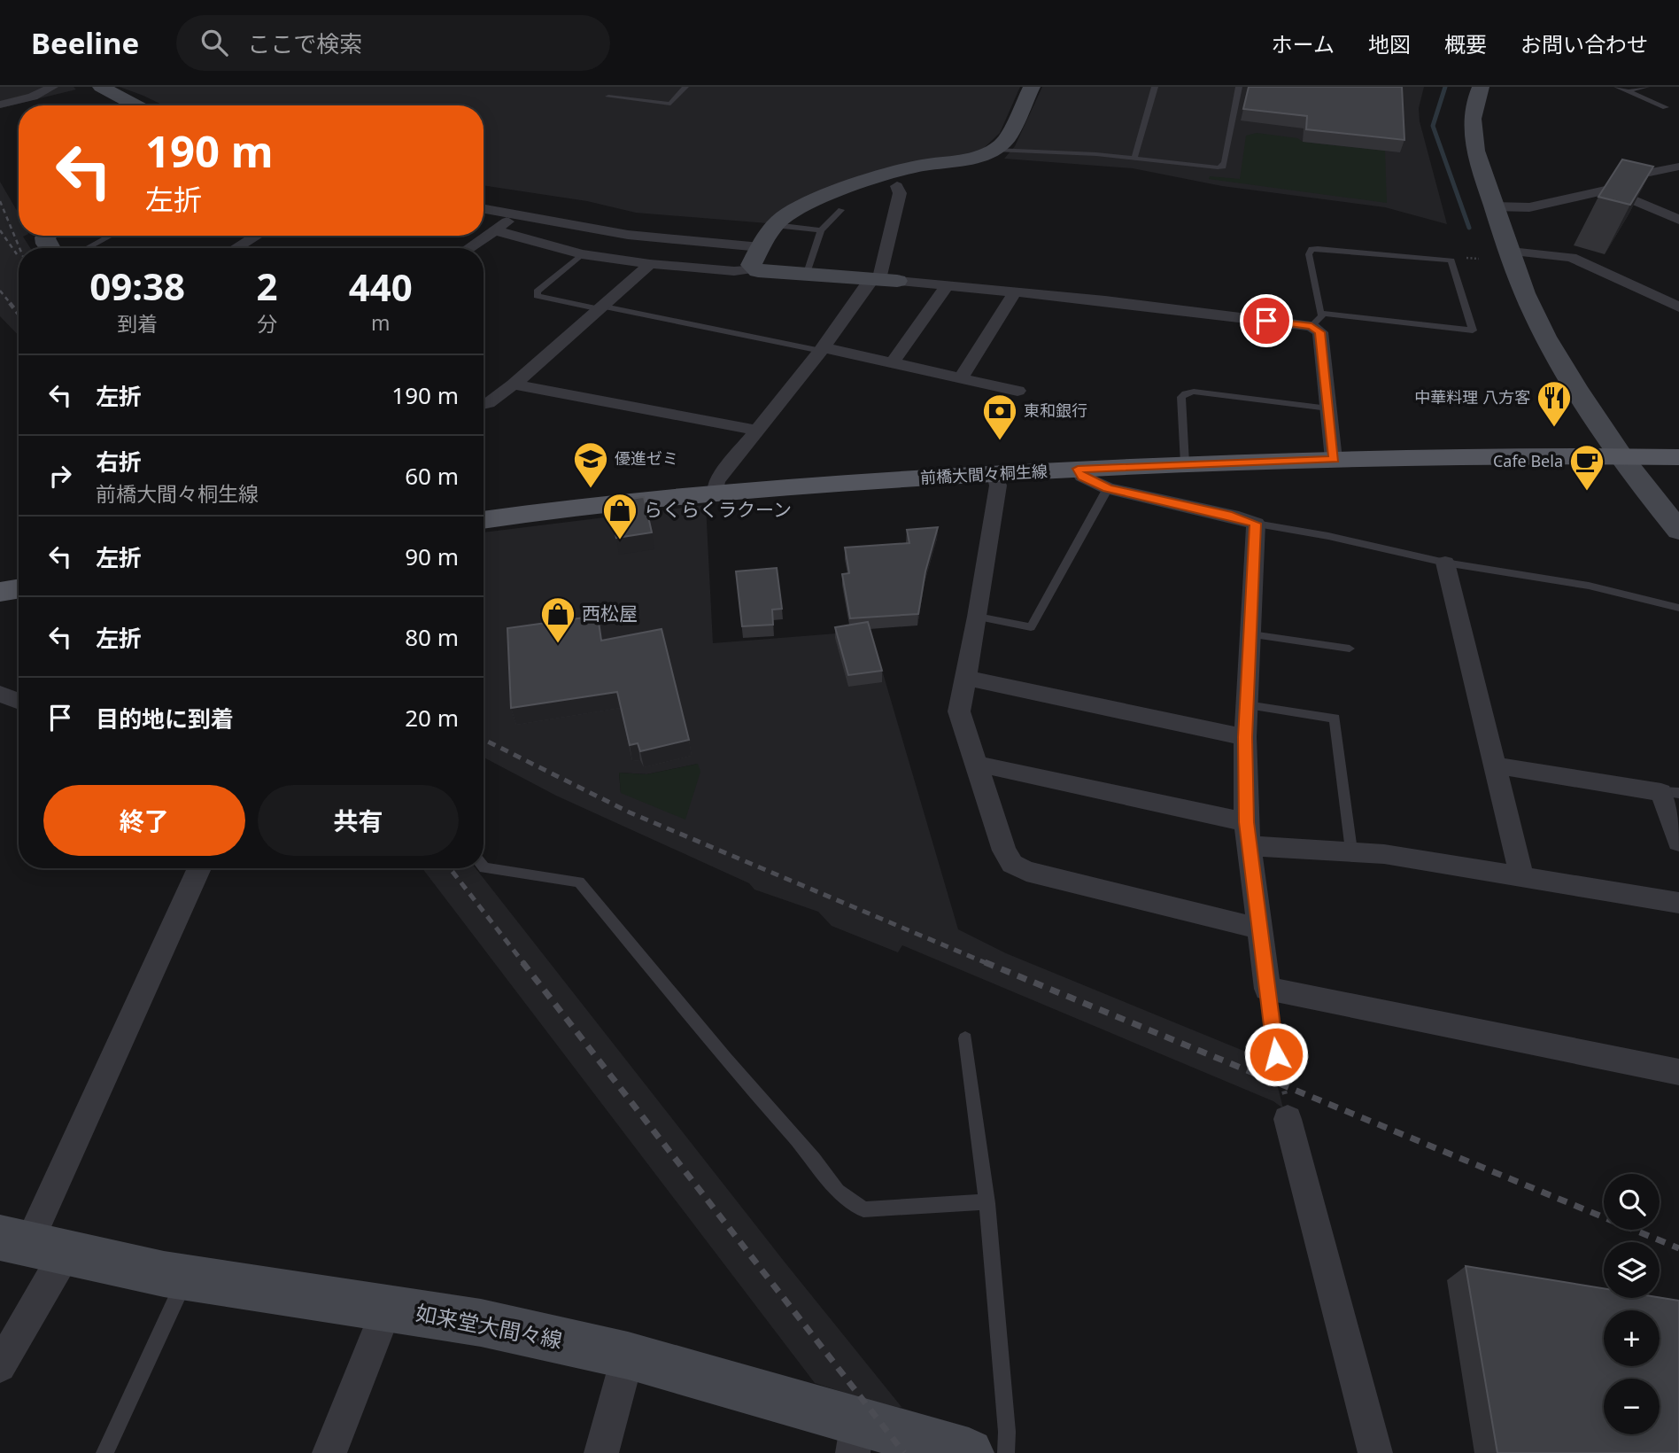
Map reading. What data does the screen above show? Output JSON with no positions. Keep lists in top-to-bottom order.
{
  "streets": {
    "main road": ["前橋大間々桐生線"],
    "street": ["如来堂大間々線"]
  },
  "places": {
    "restaurant": ["中華料理 八方客"],
    "bank": ["東和銀行"],
    "school or university": ["優進ゼミ"],
    "cafe": ["Cafe Bela"],
    "shop": ["らくらくラクーン", "西松屋"]
  },
  "page": {
    "header": "Beeline",
    "search": "ここで検索",
    "nav": [
      "ホーム",
      "地図",
      "概要",
      "お問い合わせ"
    ],
    "turn": ["190 m", "左折"],
    "eta": [
      "09:38",
      "到着",
      "2",
      "分",
      "440",
      "m"
    ],
    "list": [
      {
        "name": "左折",
        "value": "190 m"
      },
      {
        "name": "右折",
        "note": "前橋大間々桐生線",
        "value": "60 m"
      },
      {
        "name": "左折",
        "value": "90 m"
      },
      {
        "name": "左折",
        "value": "80 m"
      },
      {
        "name": "目的地に到着",
        "value": "20 m"
      }
    ],
    "buttons": ["終了", "共有"],
    "map_buttons": ["+", "−"]
  }
}
